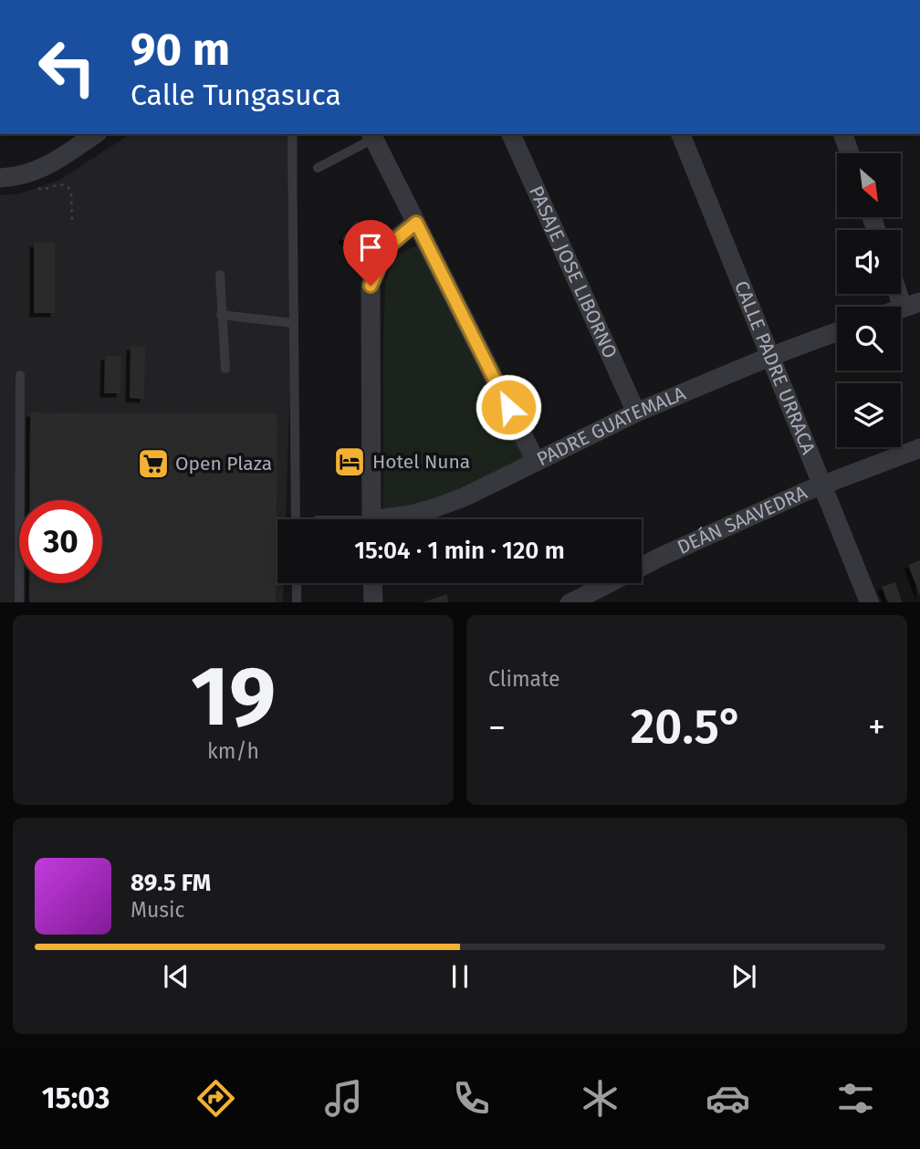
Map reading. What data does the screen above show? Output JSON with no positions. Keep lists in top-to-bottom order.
{
  "streets": {
    "street": [
      "PASAJE JOSE LIBORNO",
      "CALLE PADRE URRACA",
      "PADRE GUATEMALA",
      "DEÁN SAAVEDRA"
    ]
  },
  "crossings": [
    ["PASAJE JOSE LIBORNO", "PADRE GUATEMALA"],
    ["CALLE PADRE URRACA", "PADRE GUATEMALA"],
    ["CALLE PADRE URRACA", "DEÁN SAAVEDRA"]
  ],
  "places": {
    "hotel": ["Hotel Nuna"],
    "supermarket": ["Open Plaza"]
  },
  "north": "bottom right",
  "page": {
    "turn": ["90 m", "Calle Tungasuca"],
    "limit": "30",
    "trip": "15:04 · 1 min · 120 m",
    "tile": [
      ["19", "km/h"],
      "Climate"
    ],
    "heat": ["−", "20.5°", "+"],
    "song": ["89.5 FM", "Music"],
    "tabs": "15:03"
  }
}
